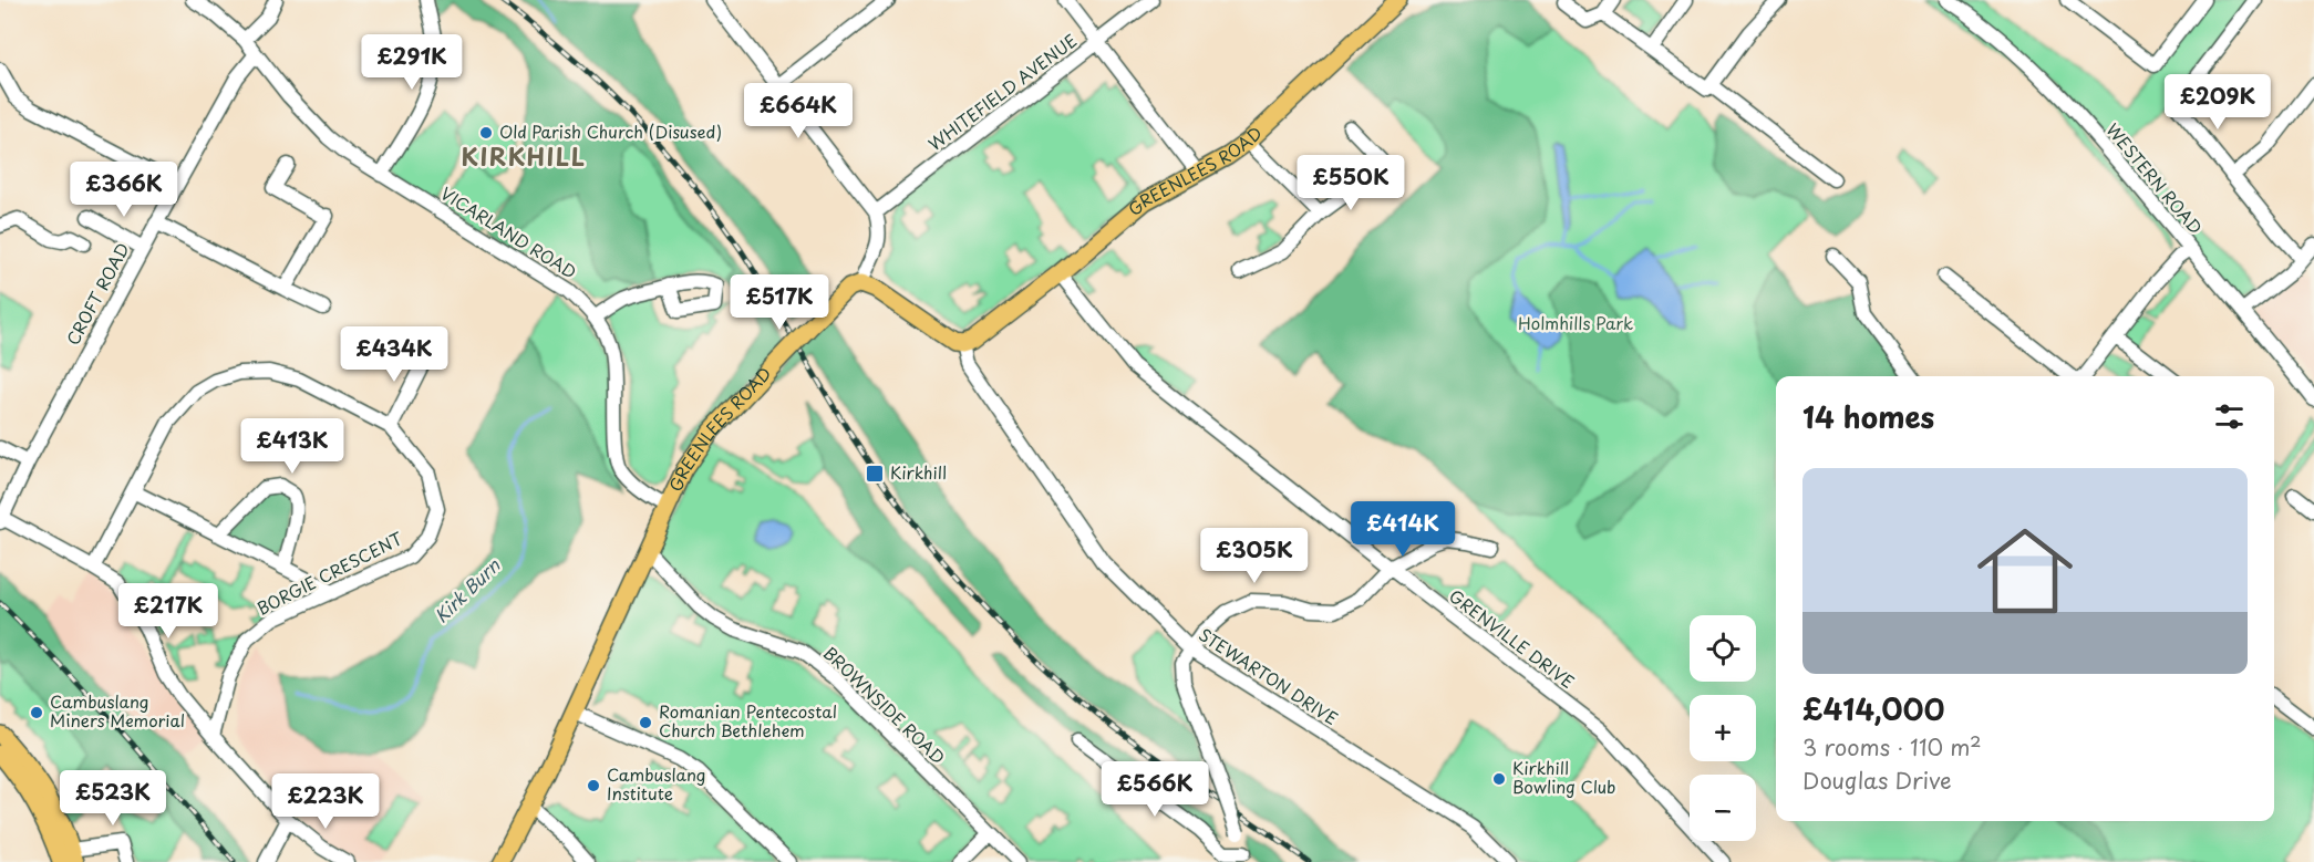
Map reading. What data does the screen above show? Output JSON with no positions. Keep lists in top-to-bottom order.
{
  "streets": {
    "main road": ["GREENLEES ROAD"],
    "street": [
      "WHITEFIELD AVENUE",
      "WESTERN ROAD",
      "VICARLAND ROAD",
      "CROFT ROAD",
      "BORGIE CRESCENT",
      "GRENVILLE DRIVE",
      "STEWARTON DRIVE",
      "BROWNSIDE ROAD"
    ]
  },
  "crossings": [
    ["GREENLEES ROAD", "VICARLAND ROAD"],
    ["GREENLEES ROAD", "GRENVILLE DRIVE"],
    ["GREENLEES ROAD", "STEWARTON DRIVE"],
    ["GREENLEES ROAD", "BROWNSIDE ROAD"],
    ["VICARLAND ROAD", "CROFT ROAD"]
  ],
  "districts": ["KIRKHILL"],
  "water": ["Kirk Burn"],
  "parks": ["Holmhills Park"],
  "places": {
    "other": [
      "Old Parish Church (Disused)",
      "Cambuslang Miners Memorial",
      "Romanian Pentecostal Church Bethlehem",
      "Kirkhill Bowling Club",
      "Cambuslang Institute"
    ],
    "transit": ["Kirkhill"]
  },
  "page": {
    "price": [
      "£291K",
      "£209K",
      "£664K",
      "£550K",
      "£366K",
      "£517K",
      "£434K",
      "£413K",
      "£414K",
      "£305K",
      "£217K",
      "£566K",
      "£523K",
      "£223K"
    ],
    "heading": "14 homes",
    "list": [
      {
        "name": "£414,000",
        "note": "3 rooms · 110 m² · Douglas Drive"
      }
    ],
    "map_buttons": ["+", "−"]
  }
}
